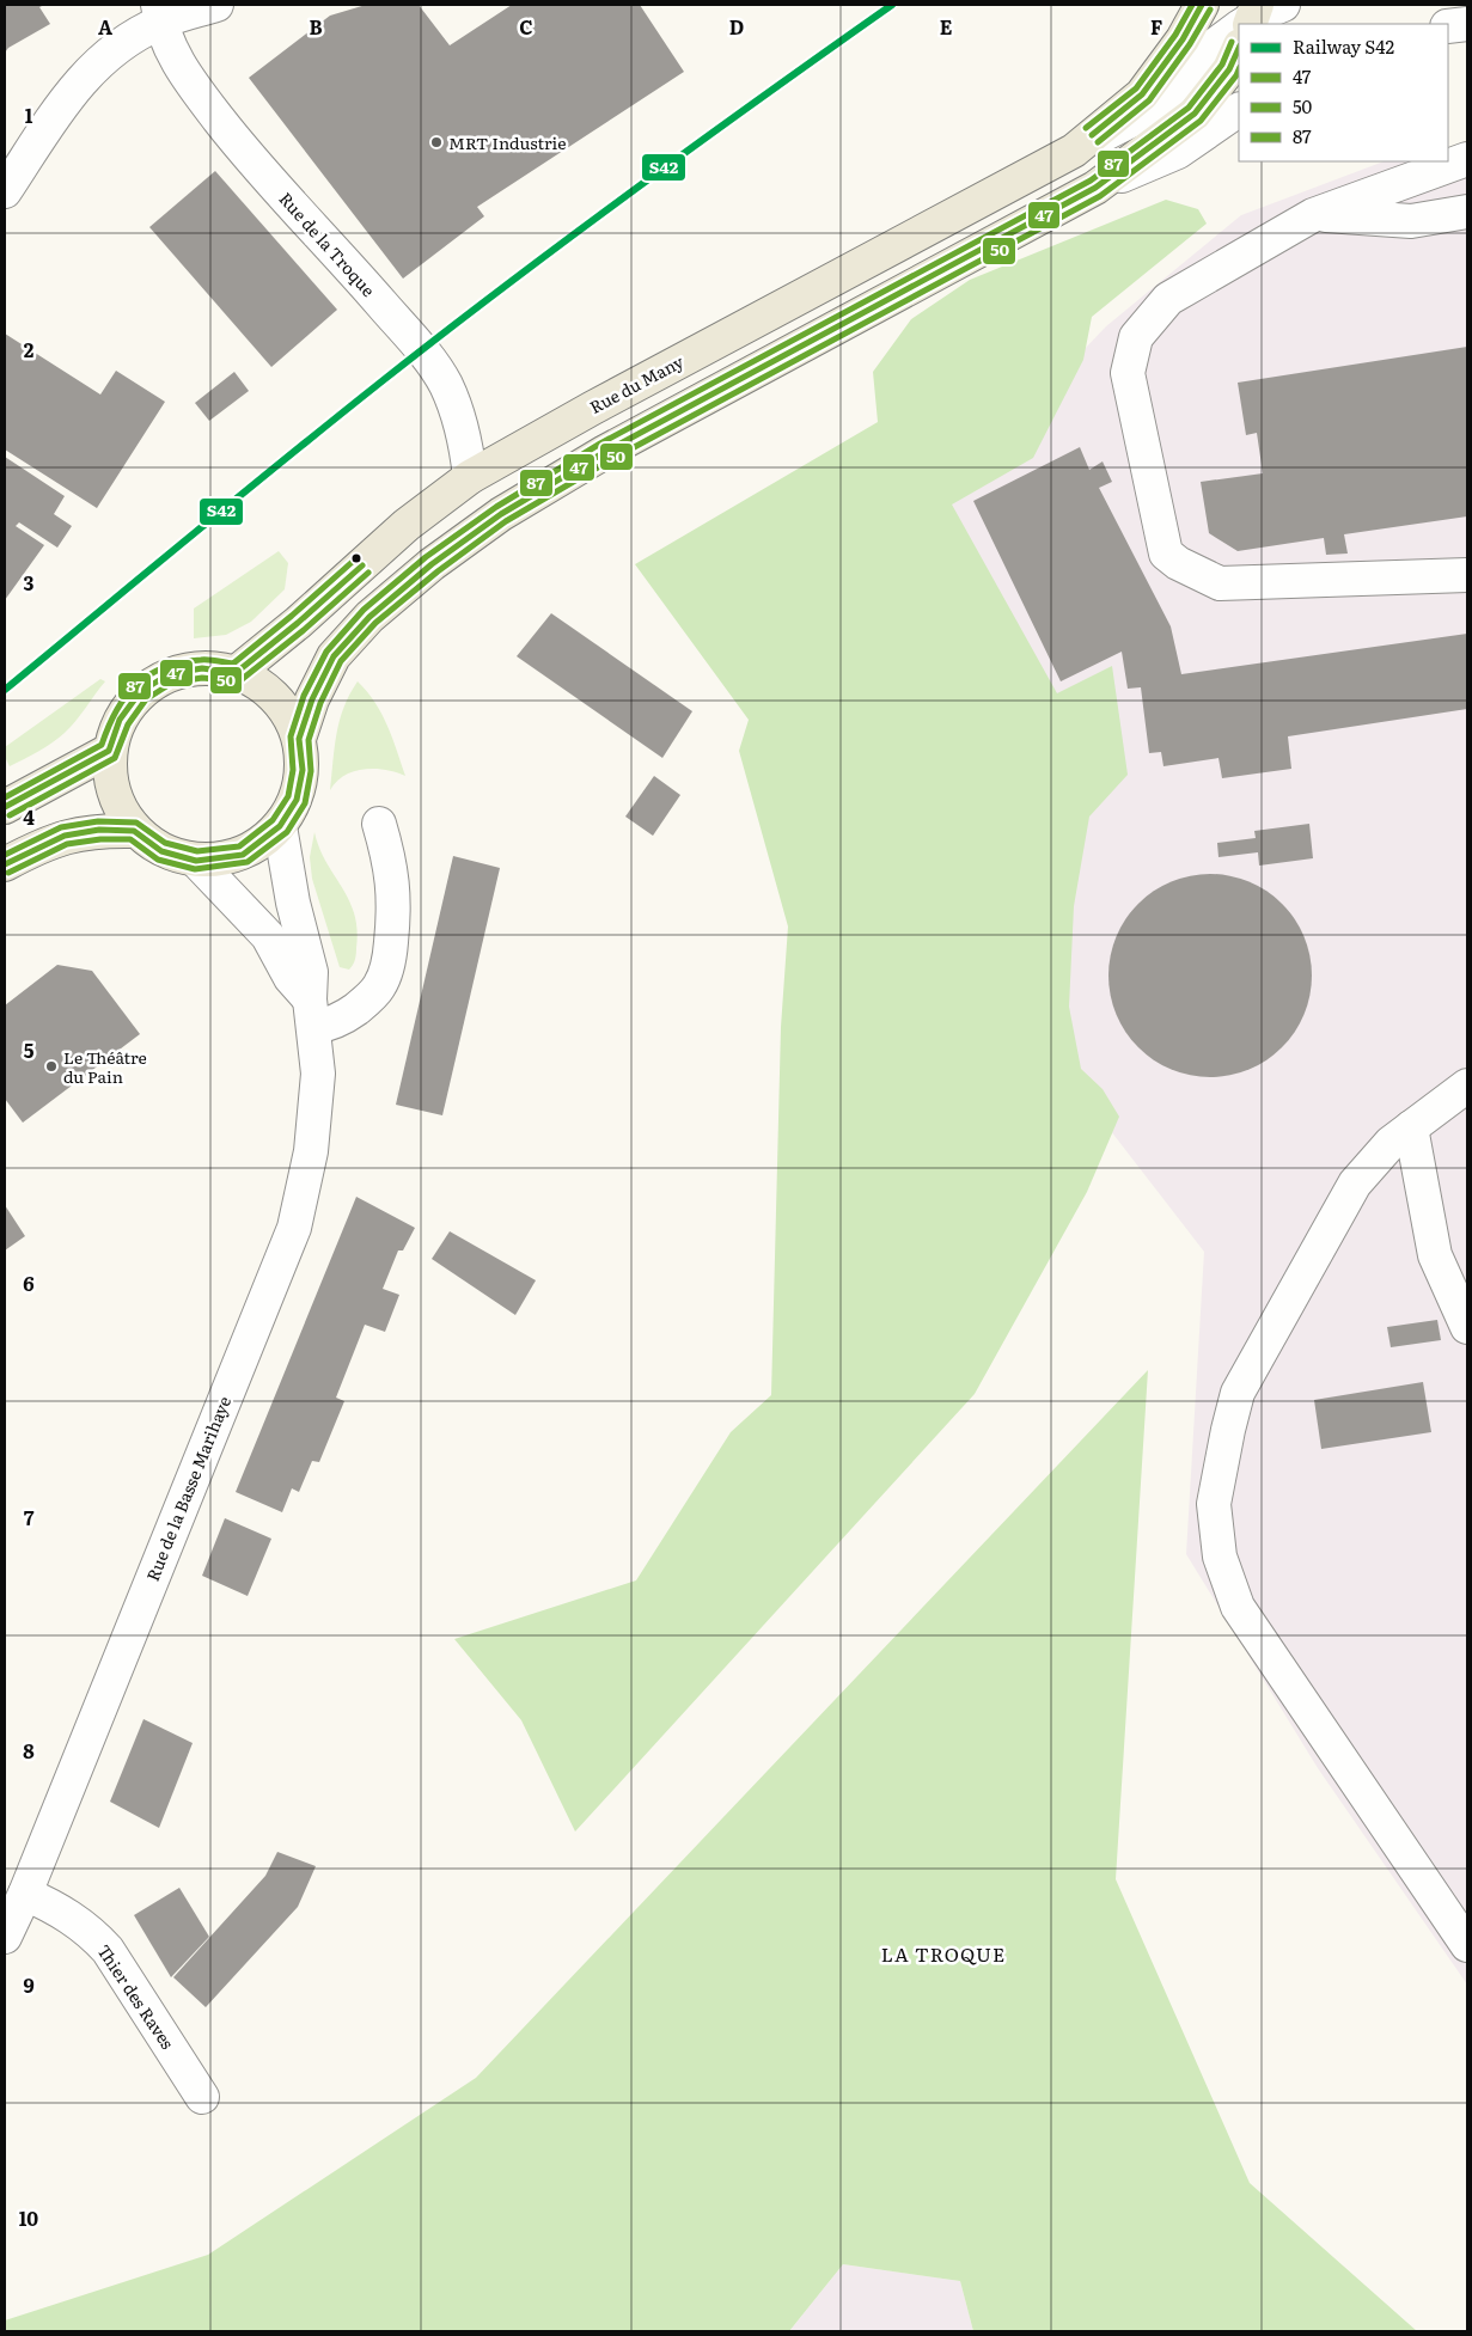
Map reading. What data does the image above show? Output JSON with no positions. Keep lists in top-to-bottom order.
{
  "streets": {
    "main road": ["Rue du Many"],
    "street": ["Rue de la Troque", "Rue de la Basse Marihaye", "Thier des Raves"]
  },
  "crossings": [
    ["Rue de la Troque", "Rue du Many"],
    ["Rue du Many", "Rue de la Basse Marihaye"],
    ["Rue de la Basse Marihaye", "Thier des Raves"]
  ],
  "districts": ["LA TROQUE"],
  "places": ["MRT Industrie", "Le Théâtre du Pain"],
  "lines": [
    "rail line S42",
    "transit line 47",
    "transit line 87",
    "transit line 50"
  ],
  "legend": [
    "Railway S42",
    "47",
    "50",
    "87"
  ],
  "grid": {
    "columns": [
      "A",
      "B",
      "C",
      "D",
      "E",
      "F"
    ],
    "rows": [
      "1",
      "2",
      "3",
      "4",
      "5",
      "6",
      "7",
      "8",
      "9",
      "10"
    ]
  }
}
